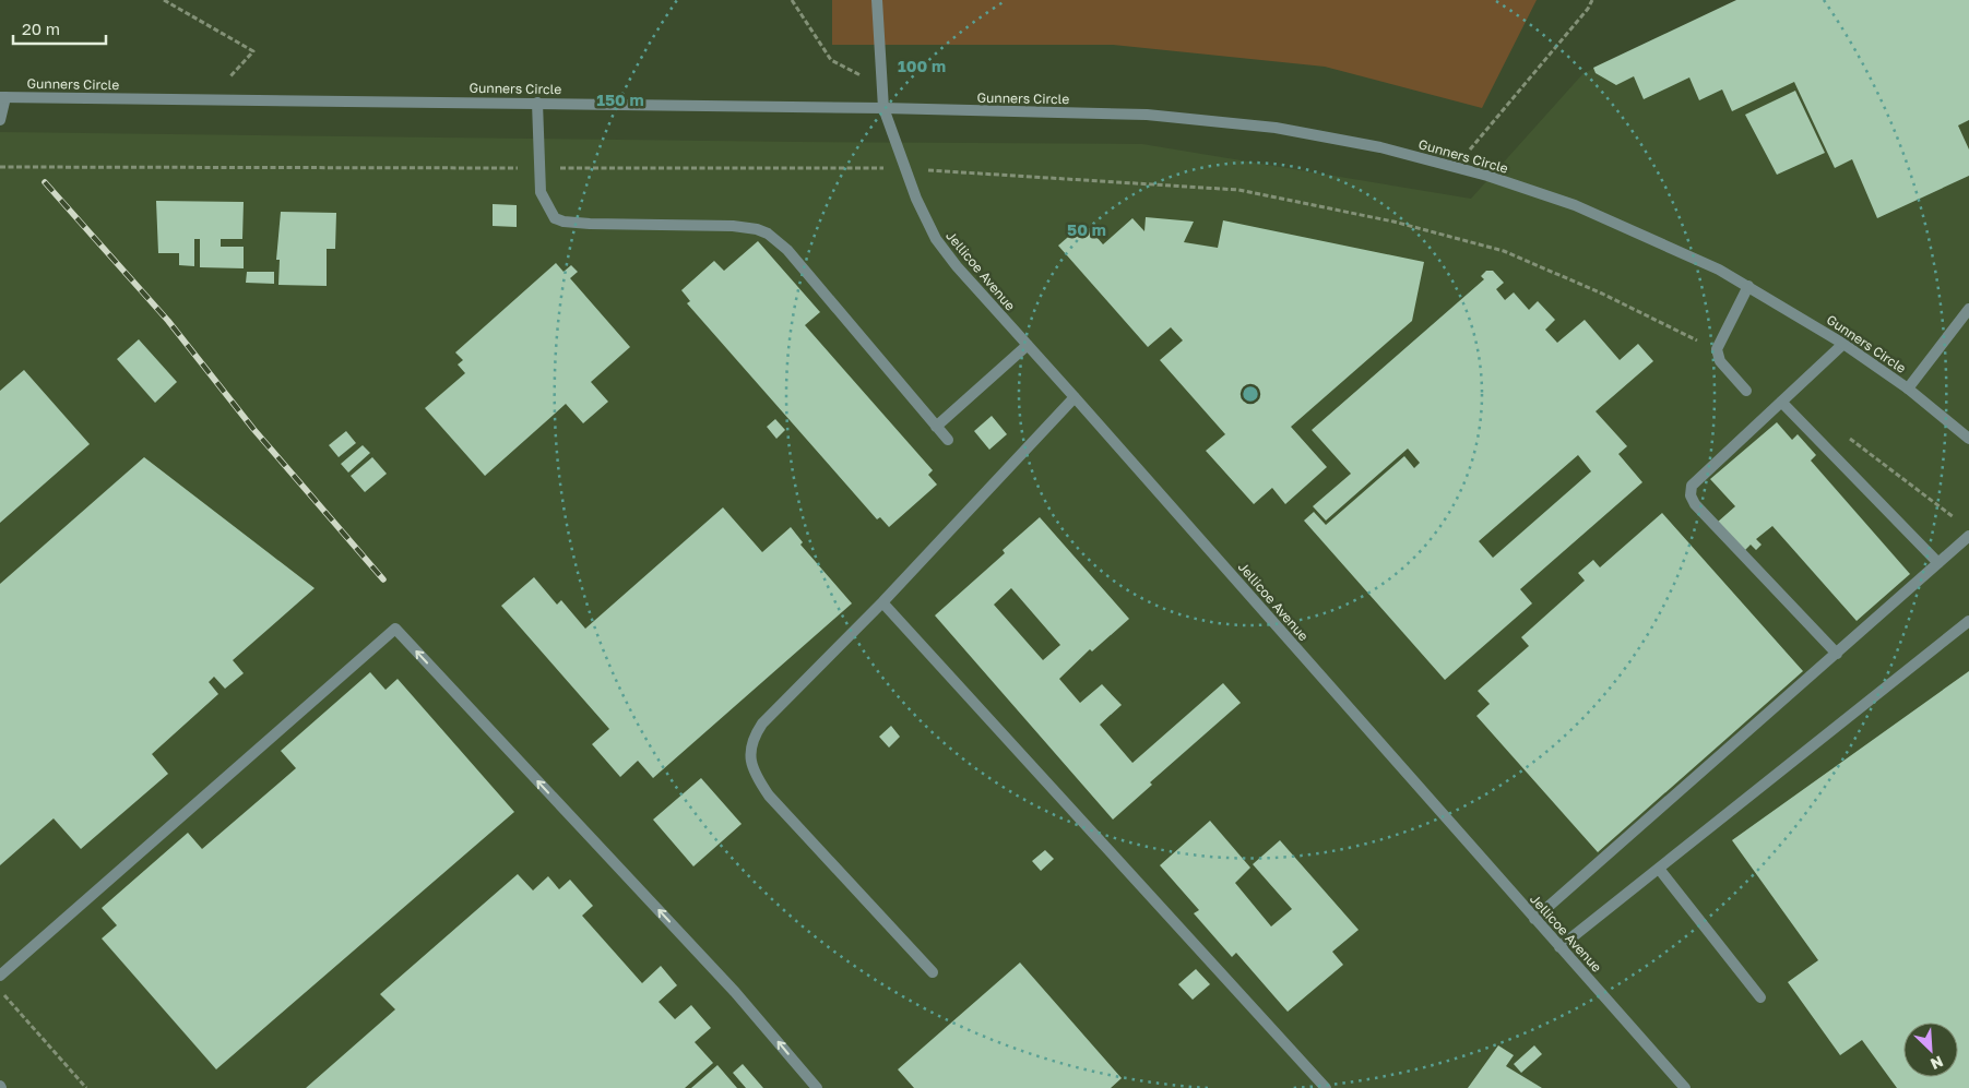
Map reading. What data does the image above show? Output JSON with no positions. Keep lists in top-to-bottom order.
{
  "streets": {
    "street": ["Gunners Circle", "Jellicoe Avenue"]
  },
  "crossings": [
    ["Gunners Circle", "Jellicoe Avenue"]
  ],
  "scale_bar": "20 m",
  "north": "bottom right",
  "rings": ["100 m", "150 m", "50 m"]
}
